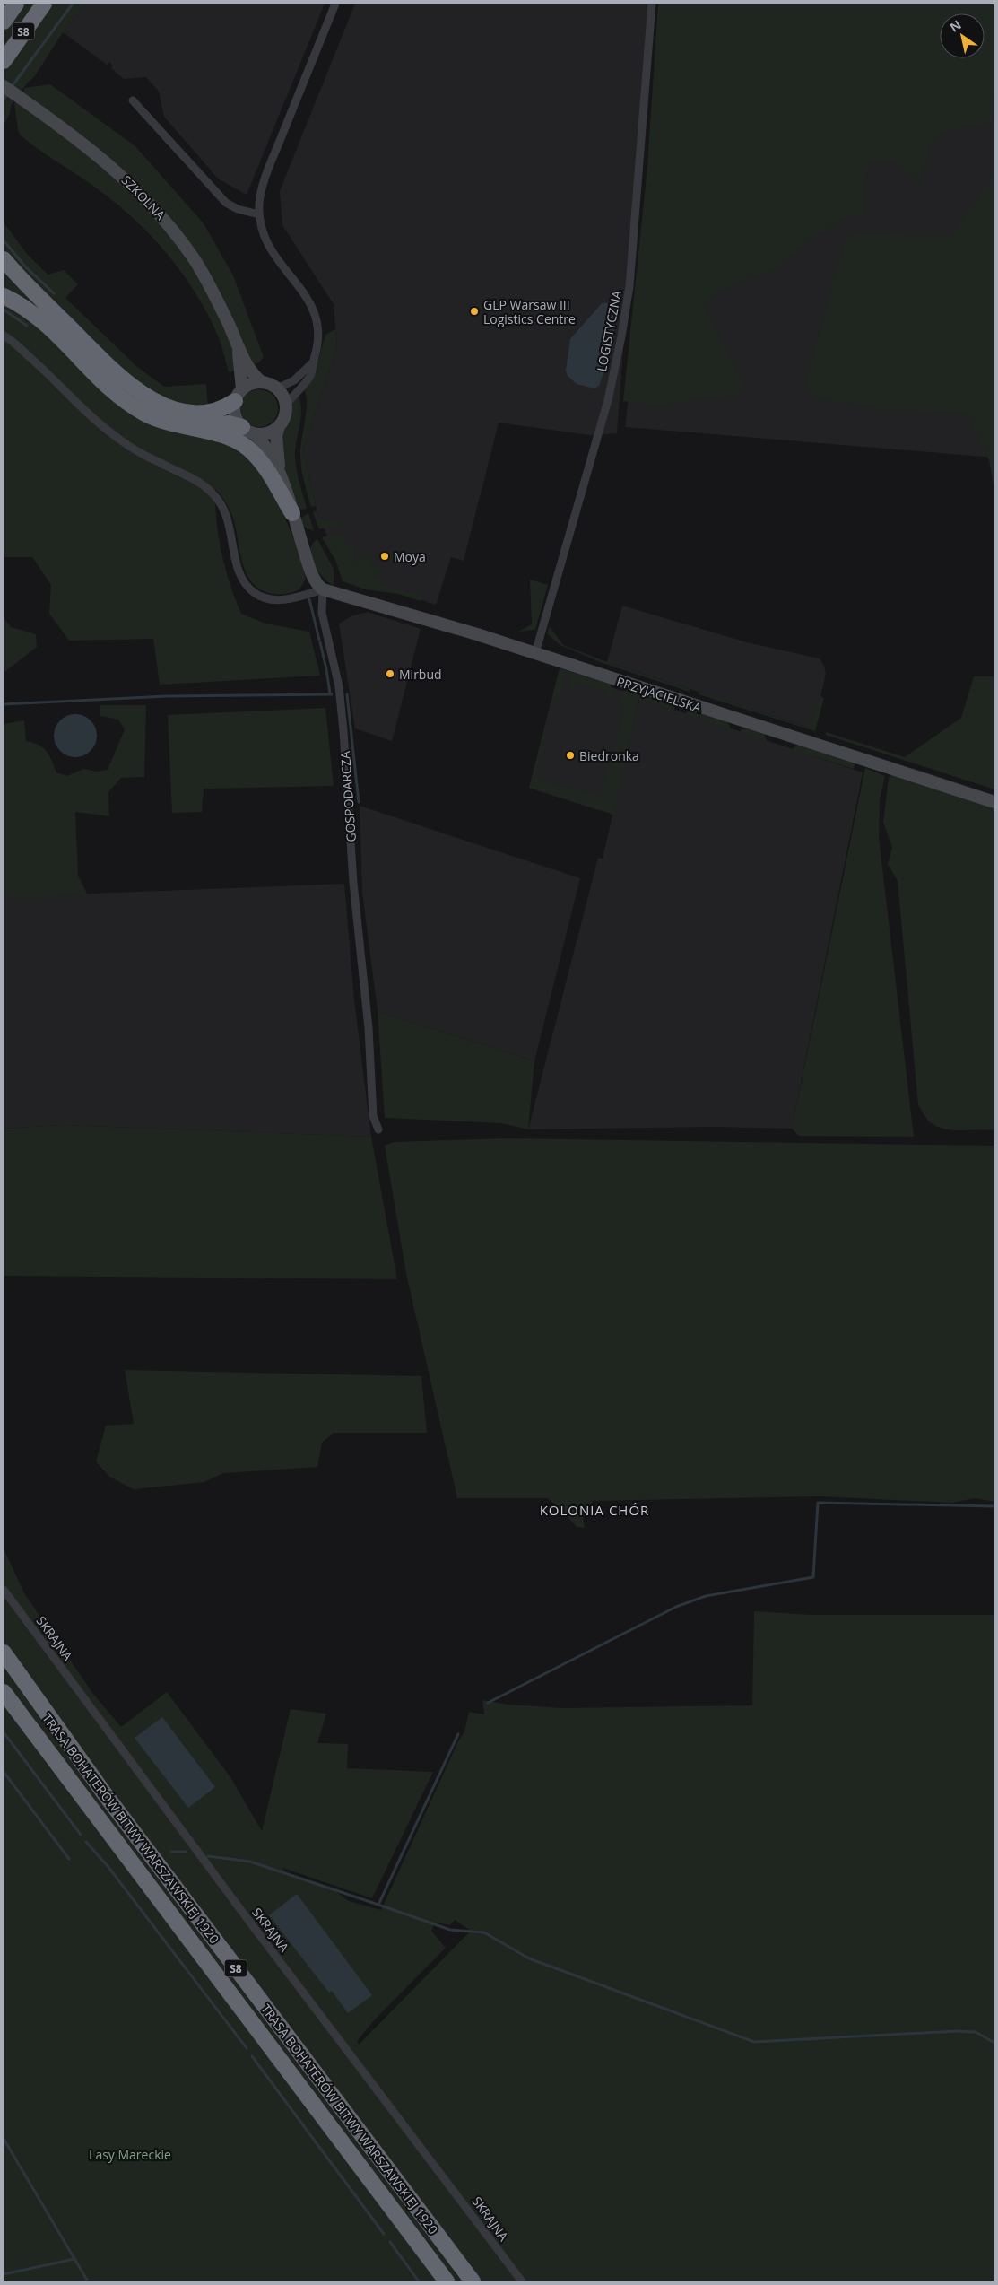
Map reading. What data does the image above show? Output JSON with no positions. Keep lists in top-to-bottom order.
{
  "streets": {
    "highway": ["S8", "TRASA BOHATERÓW BITWY WARSZAWSKIEJ 1920"],
    "street": [
      "SZKOLNA",
      "LOGISTYCZNA",
      "PRZYJACIELSKA",
      "GOSPODARCZA",
      "SKRAJNA"
    ]
  },
  "crossings": [
    ["LOGISTYCZNA", "PRZYJACIELSKA"],
    ["PRZYJACIELSKA", "GOSPODARCZA"]
  ],
  "districts": ["KOLONIA CHÓR"],
  "parks": ["Lasy Mareckie"],
  "places": [
    "GLP Warsaw III Logistics Centre",
    "Moya",
    "Mirbud",
    "Biedronka"
  ],
  "north": "top left"
}
